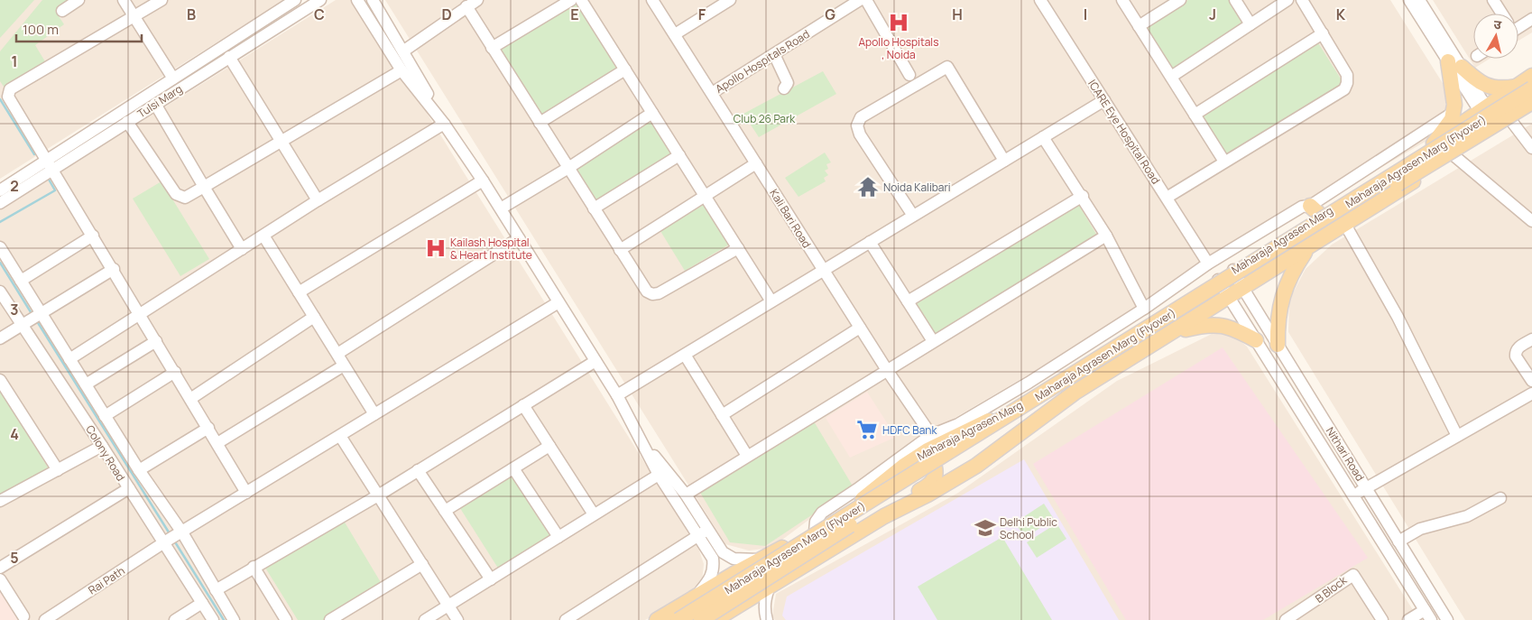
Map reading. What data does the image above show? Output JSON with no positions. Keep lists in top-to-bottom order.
{
  "streets": {
    "main road": ["Maharaja Agrasen Marg (Flyover)", "Maharaja Agrasen Marg"],
    "street": [
      "Apollo Hospitals Road",
      "Tulsi Marg",
      "ICARE Eye Hospital Road",
      "Kali Bari Road",
      "Colony Road",
      "Nithari Road",
      "Rai Path",
      "B Block"
    ]
  },
  "crossings": [
    ["Apollo Hospitals Road", "Kali Bari Road"],
    ["Maharaja Agrasen Marg", "Nithari Road"]
  ],
  "parks": ["Club 26 Park"],
  "places": {
    "hospital": ["Apollo Hospitals , Noida", "Kailash Hospital & Heart Institute"],
    "temple": ["Noida Kalibari"],
    "supermarket": ["HDFC Bank"],
    "school or university": ["Delhi Public School"]
  },
  "scale_bar": "100 m",
  "north": "top",
  "grid": {
    "columns": [
      "B",
      "C",
      "D",
      "E",
      "F",
      "G",
      "H",
      "I",
      "J",
      "K"
    ],
    "rows": [
      "1",
      "2",
      "3",
      "4",
      "5"
    ]
  }
}
